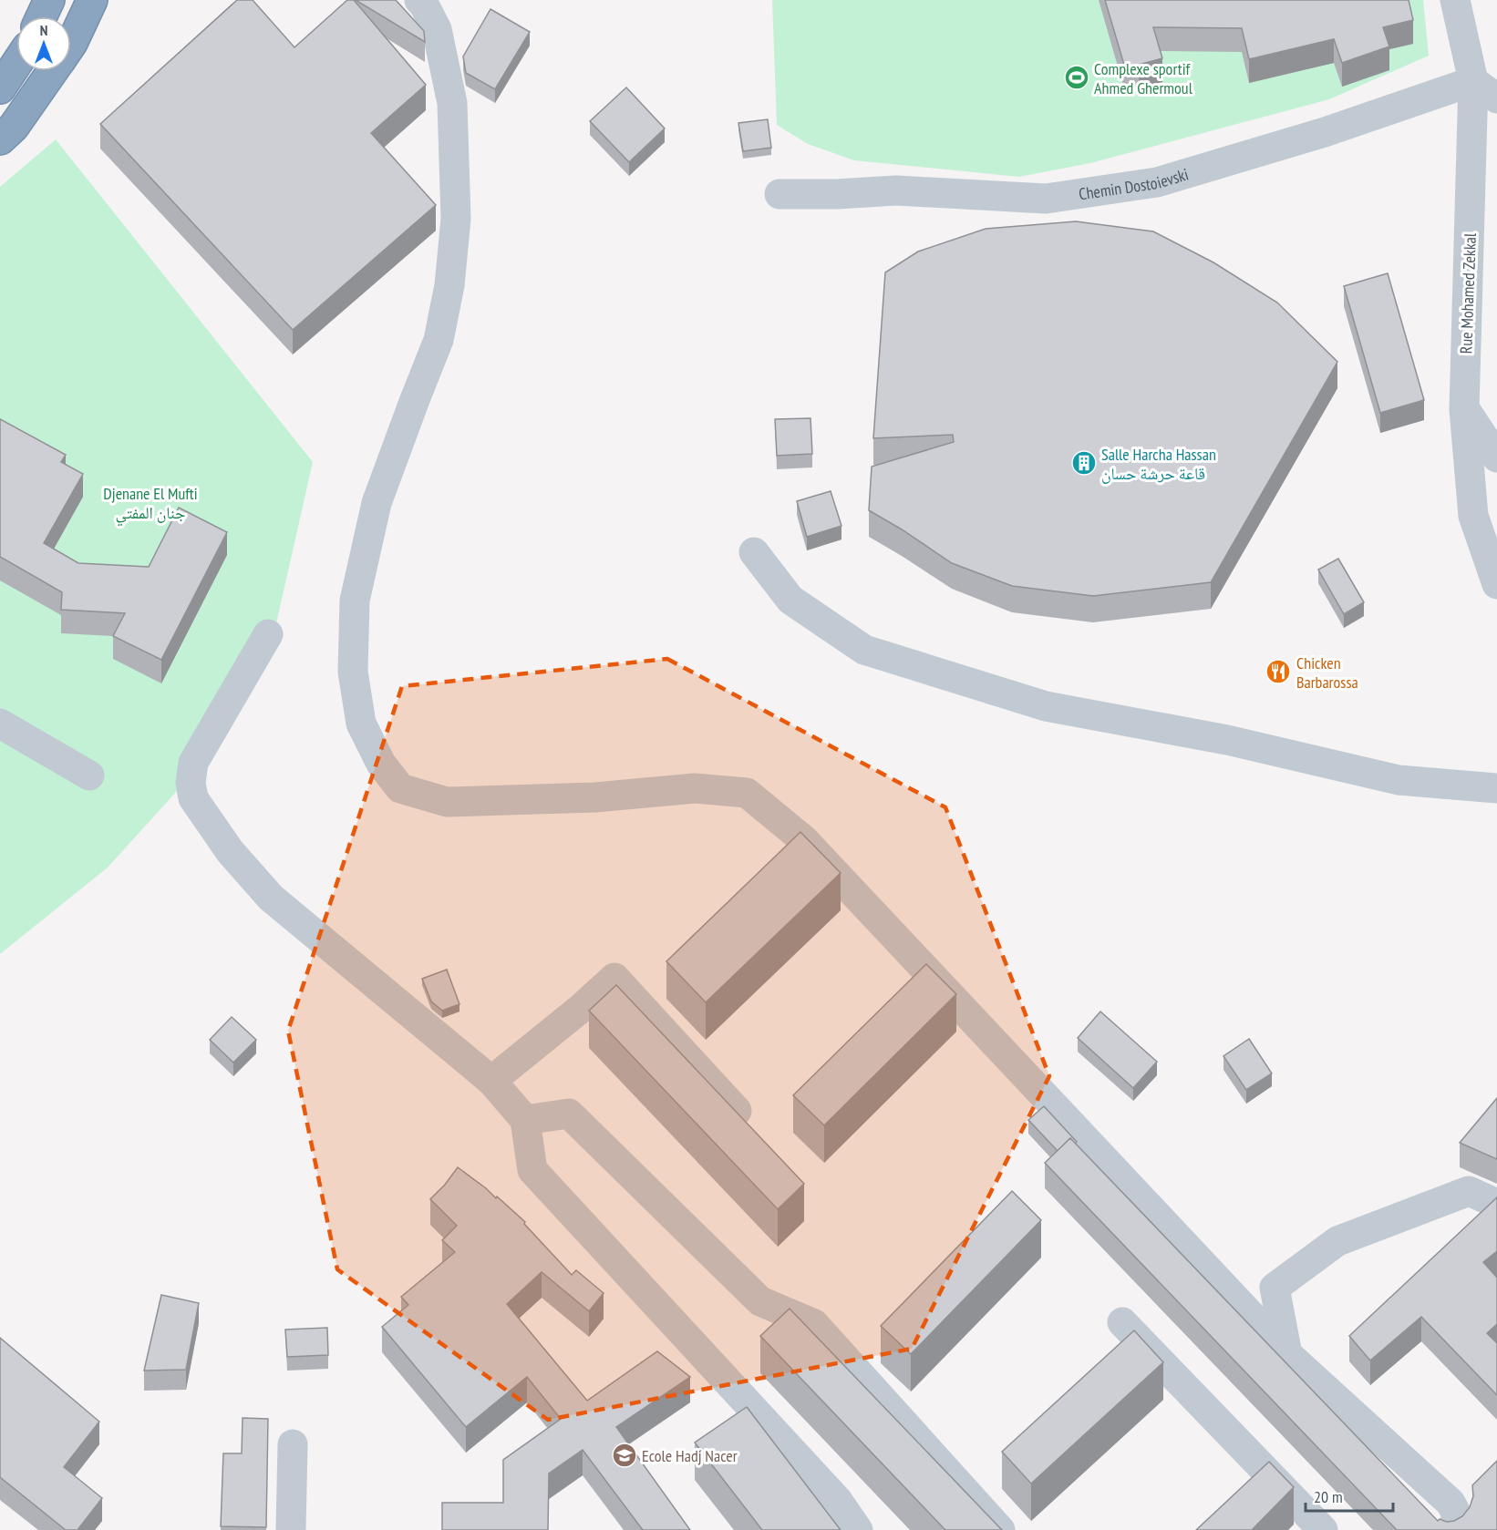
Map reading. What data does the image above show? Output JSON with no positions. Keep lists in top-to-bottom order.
{
  "streets": {
    "street": ["Chemin Dostoievski", "Rue Mohamed Zekkal"]
  },
  "crossings": [
    ["Chemin Dostoievski", "Rue Mohamed Zekkal"]
  ],
  "parks": ["Djenane El Mufti جنان المفتي"],
  "places": {
    "sports": ["Complexe sportif Ahmed Ghermoul"],
    "building": ["Salle Harcha Hassan قاعة حرشة حسان"],
    "restaurant": ["Chicken Barbarossa"],
    "school or university": ["Ecole Hadj Nacer"]
  },
  "scale_bar": "20 m",
  "north": "top"
}
